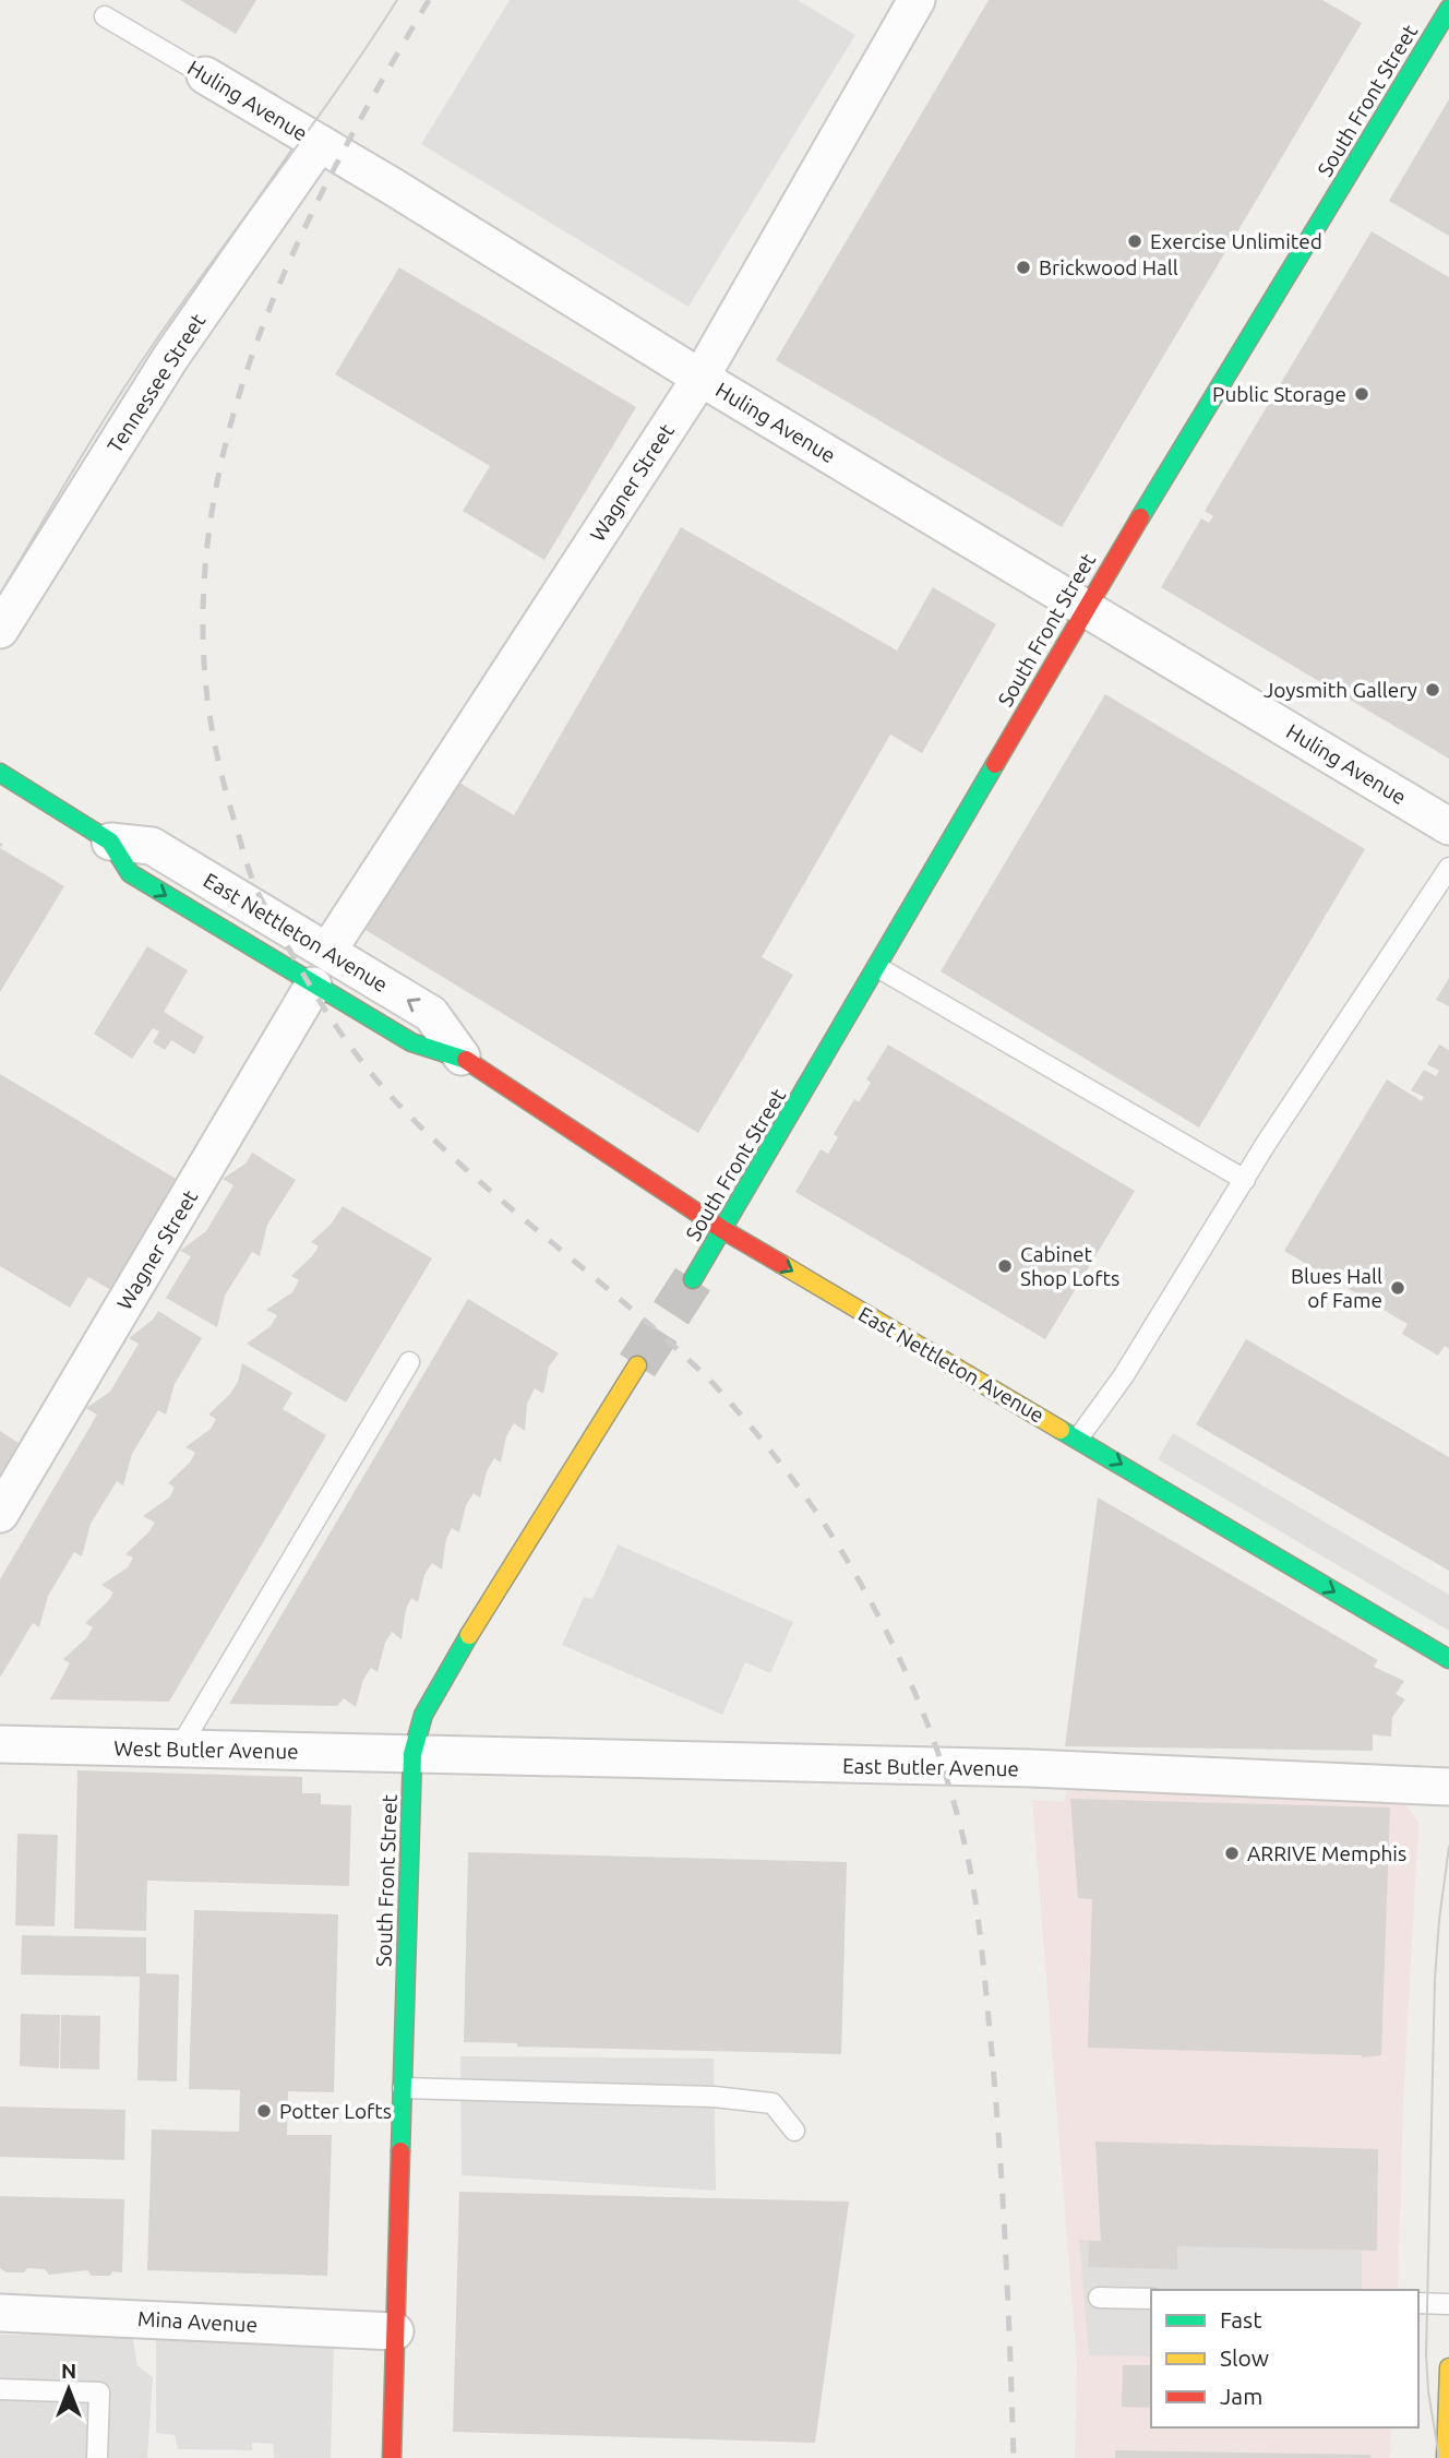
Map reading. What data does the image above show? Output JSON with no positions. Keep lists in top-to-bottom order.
{
  "streets": {
    "main road": ["South Front Street", "East Nettleton Avenue"],
    "street": [
      "Huling Avenue",
      "Tennessee Street",
      "Wagner Street",
      "West Butler Avenue",
      "East Butler Avenue",
      "Mina Avenue"
    ]
  },
  "crossings": [
    ["Huling Avenue", "South Front Street"],
    ["Huling Avenue", "Tennessee Street"],
    ["Huling Avenue", "Wagner Street"],
    ["South Front Street", "East Nettleton Avenue"],
    ["South Front Street", "West Butler Avenue"],
    ["South Front Street", "East Butler Avenue"],
    ["South Front Street", "Mina Avenue"],
    ["Wagner Street", "East Nettleton Avenue"],
    ["West Butler Avenue", "East Butler Avenue"]
  ],
  "places": [
    "Exercise Unlimited",
    "Brickwood Hall",
    "Public Storage",
    "Joysmith Gallery",
    "Cabinet Shop Lofts",
    "Blues Hall of Fame",
    "ARRIVE Memphis",
    "Potter Lofts"
  ],
  "legend": ["Fast", "Slow", "Jam"],
  "north": "top"
}
